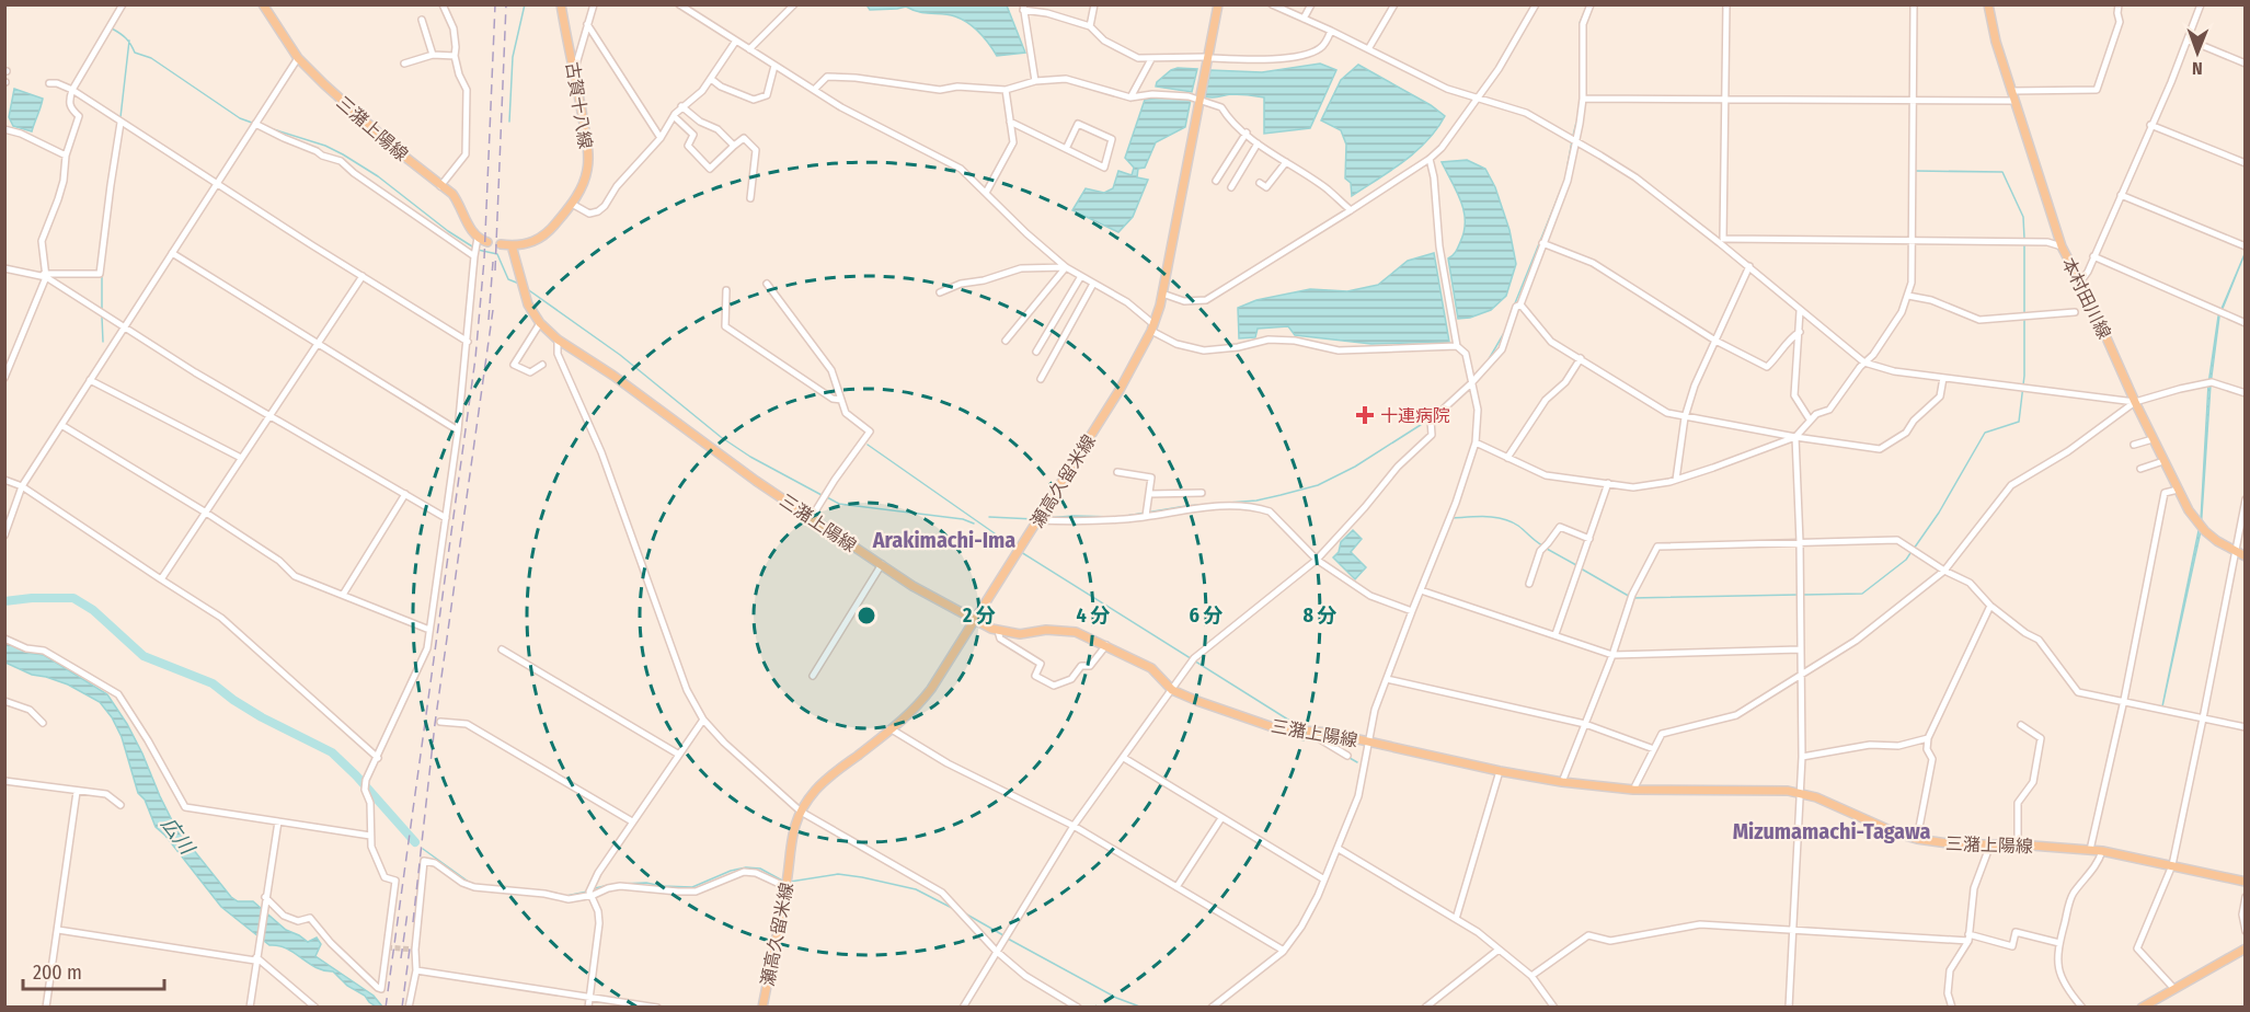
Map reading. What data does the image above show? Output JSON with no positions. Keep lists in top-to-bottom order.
{
  "streets": {
    "main road": [
      "古賀十八線",
      "三潴上陽線",
      "本村田川線",
      "瀬高久留米線"
    ]
  },
  "crossings": [
    ["古賀十八線", "三潴上陽線"],
    ["三潴上陽線", "瀬高久留米線"]
  ],
  "districts": ["Arakimachi-Ima", "Mizumamachi-Tagawa"],
  "water": ["広川"],
  "places": {
    "health": ["十連病院"]
  },
  "scale_bar": "200 m",
  "north": "bottom",
  "rings": [
    "2 分",
    "4 分",
    "6 分",
    "8 分"
  ]
}
